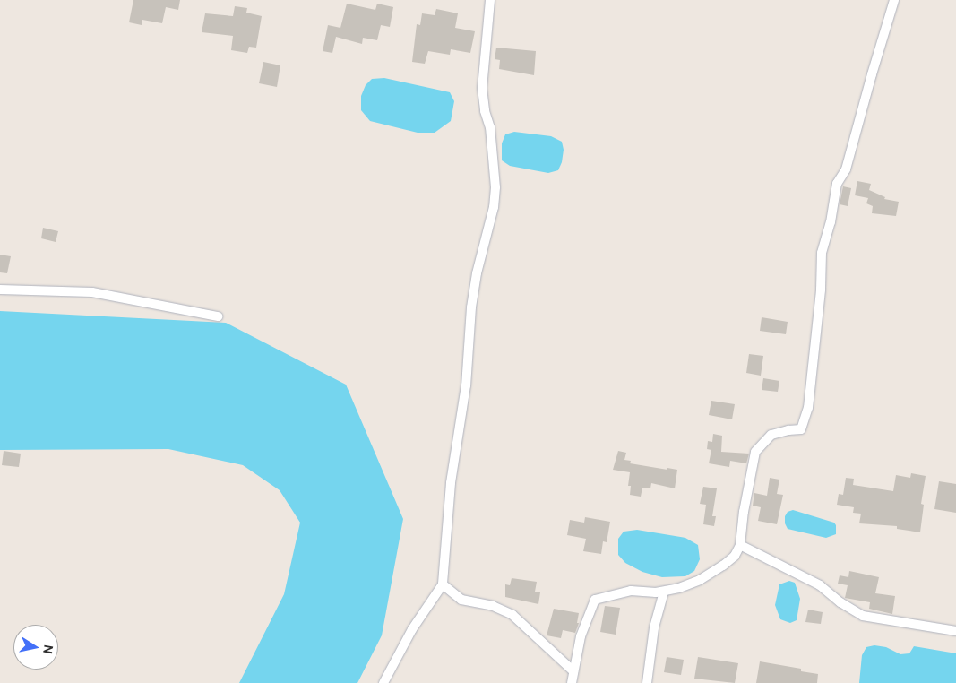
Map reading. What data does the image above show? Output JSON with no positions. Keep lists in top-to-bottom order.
{
  "north": "right"
}
